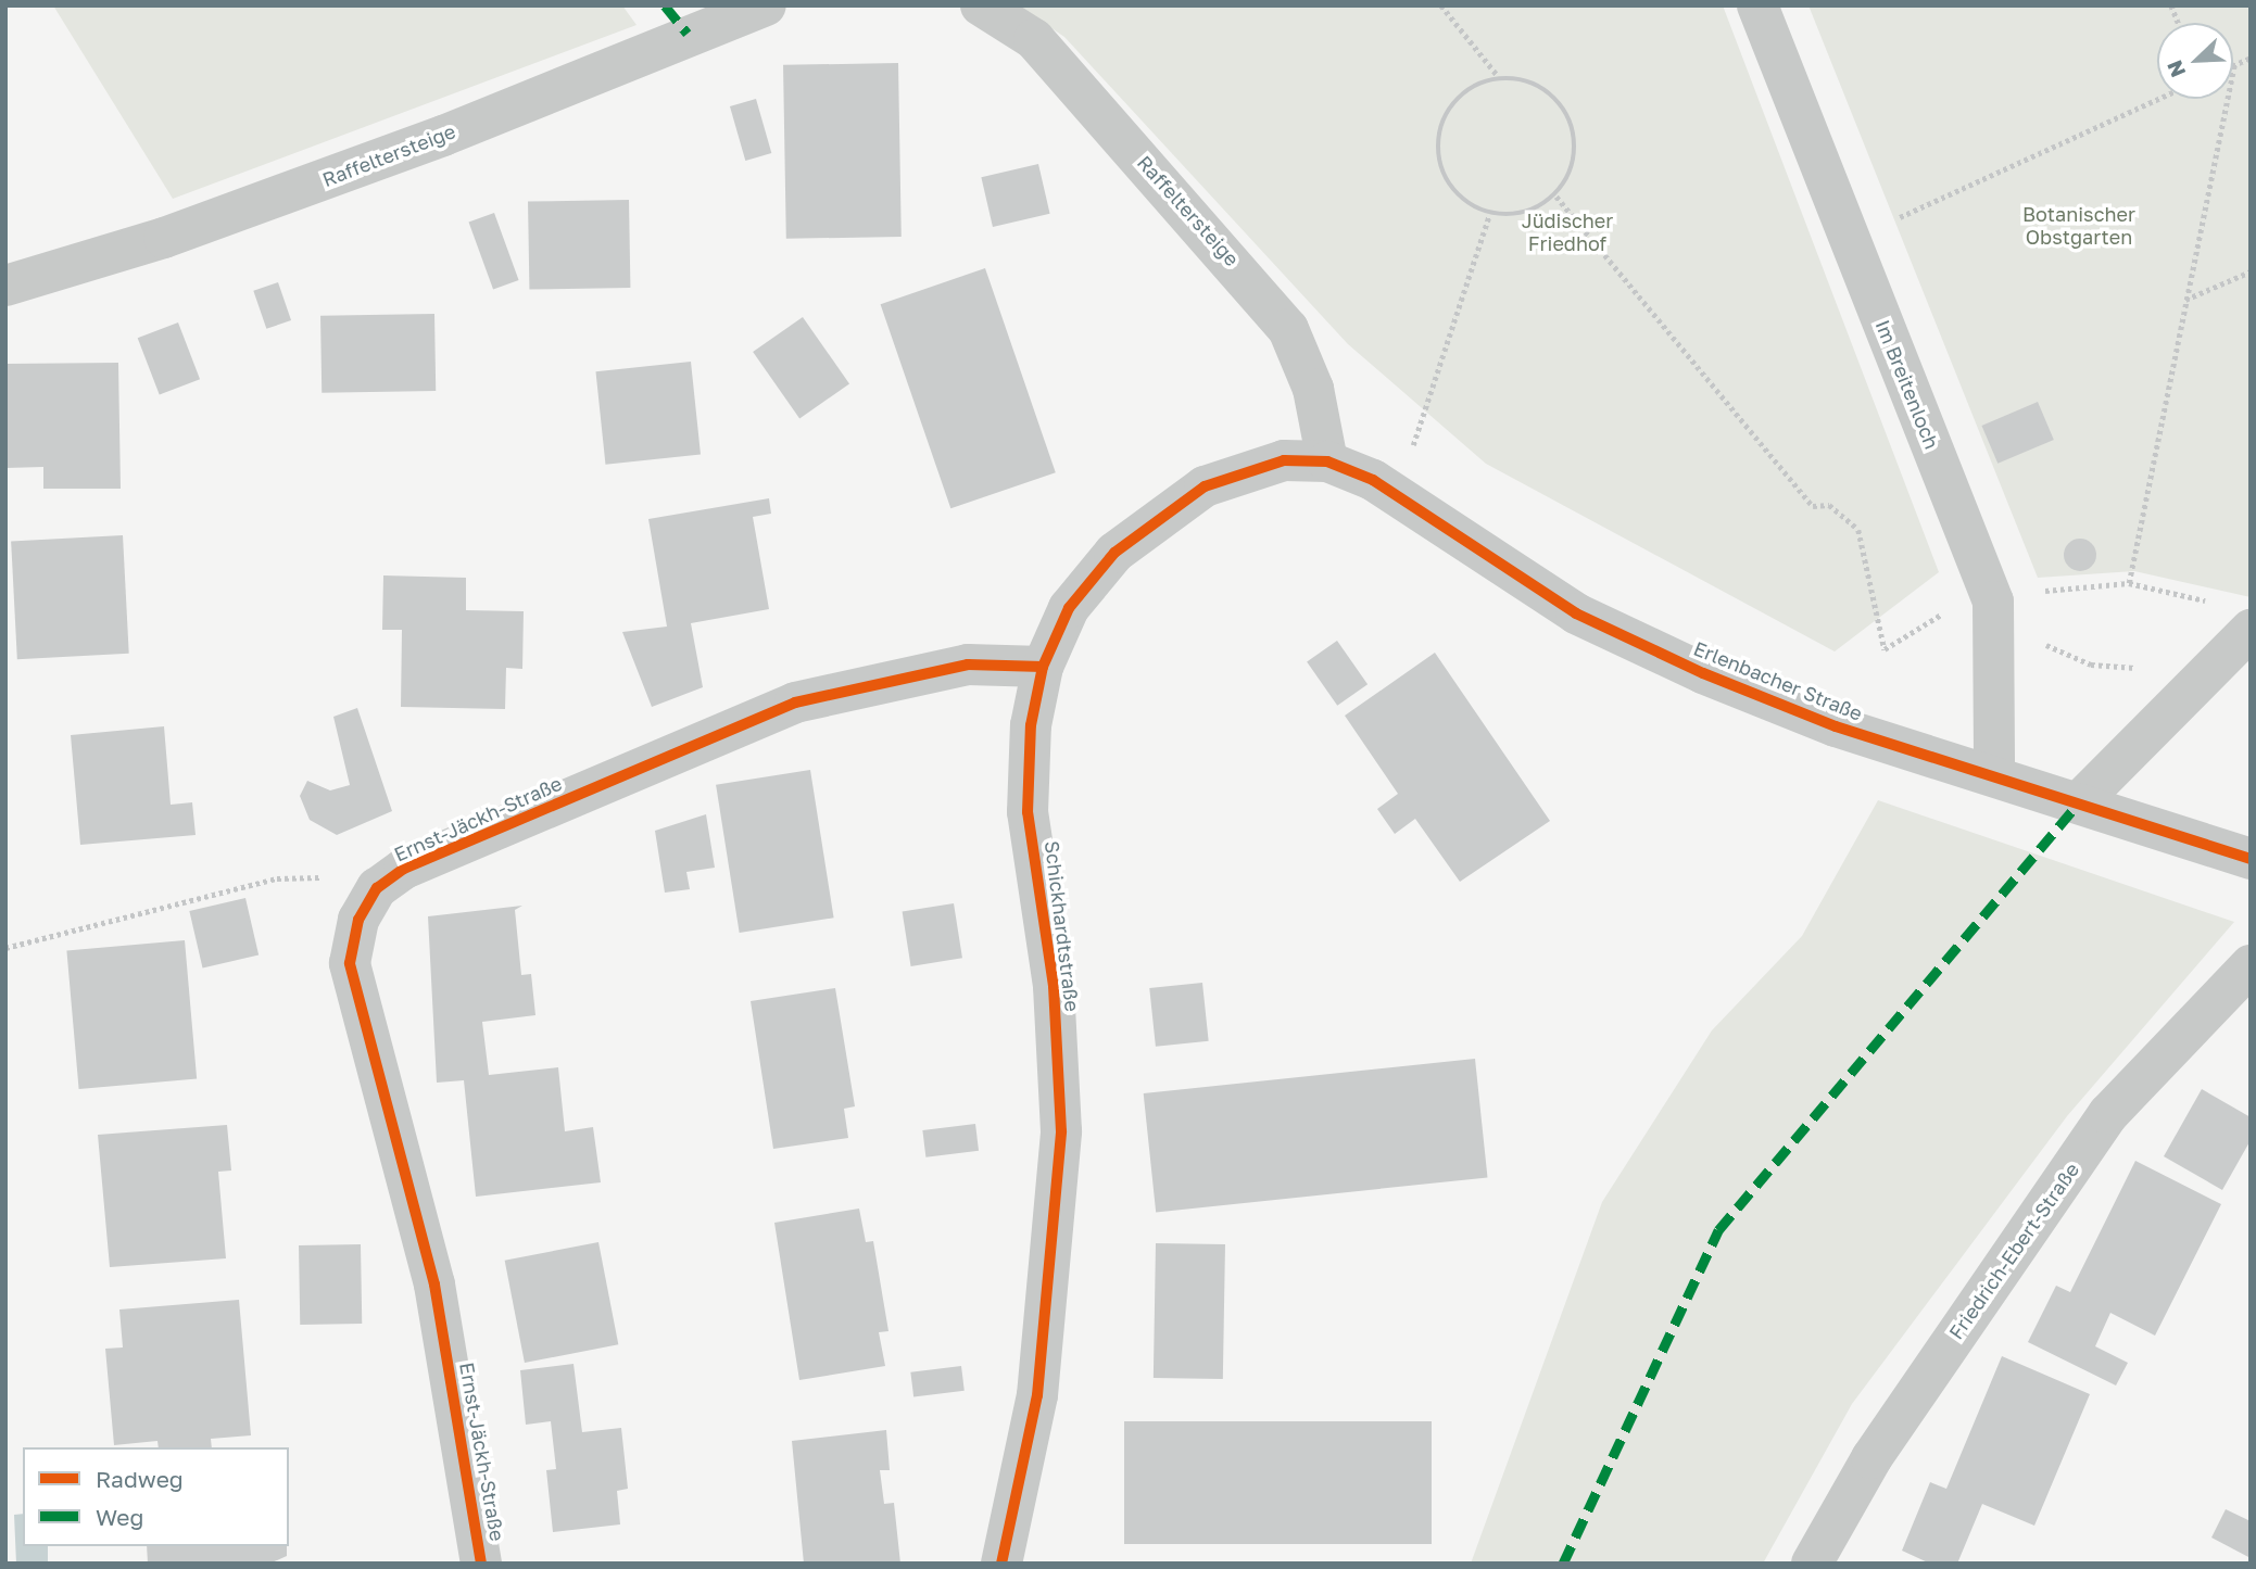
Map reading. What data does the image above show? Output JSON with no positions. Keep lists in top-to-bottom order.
{
  "streets": {
    "street": [
      "Raffeltersteige",
      "Im Breitenloch",
      "Erlenbacher Straße",
      "Ernst-Jäckh-Straße",
      "Schickhardtstraße",
      "Friedrich-Ebert-Straße"
    ]
  },
  "crossings": [
    ["Raffeltersteige", "Erlenbacher Straße"],
    ["Raffeltersteige", "Schickhardtstraße"],
    ["Im Breitenloch", "Erlenbacher Straße"],
    ["Erlenbacher Straße", "Schickhardtstraße"],
    ["Ernst-Jäckh-Straße", "Schickhardtstraße"]
  ],
  "parks": ["Botanischer Obstgarten", "Jüdischer Friedhof"],
  "legend": ["Radweg", "Weg"],
  "north": "bottom left"
}
